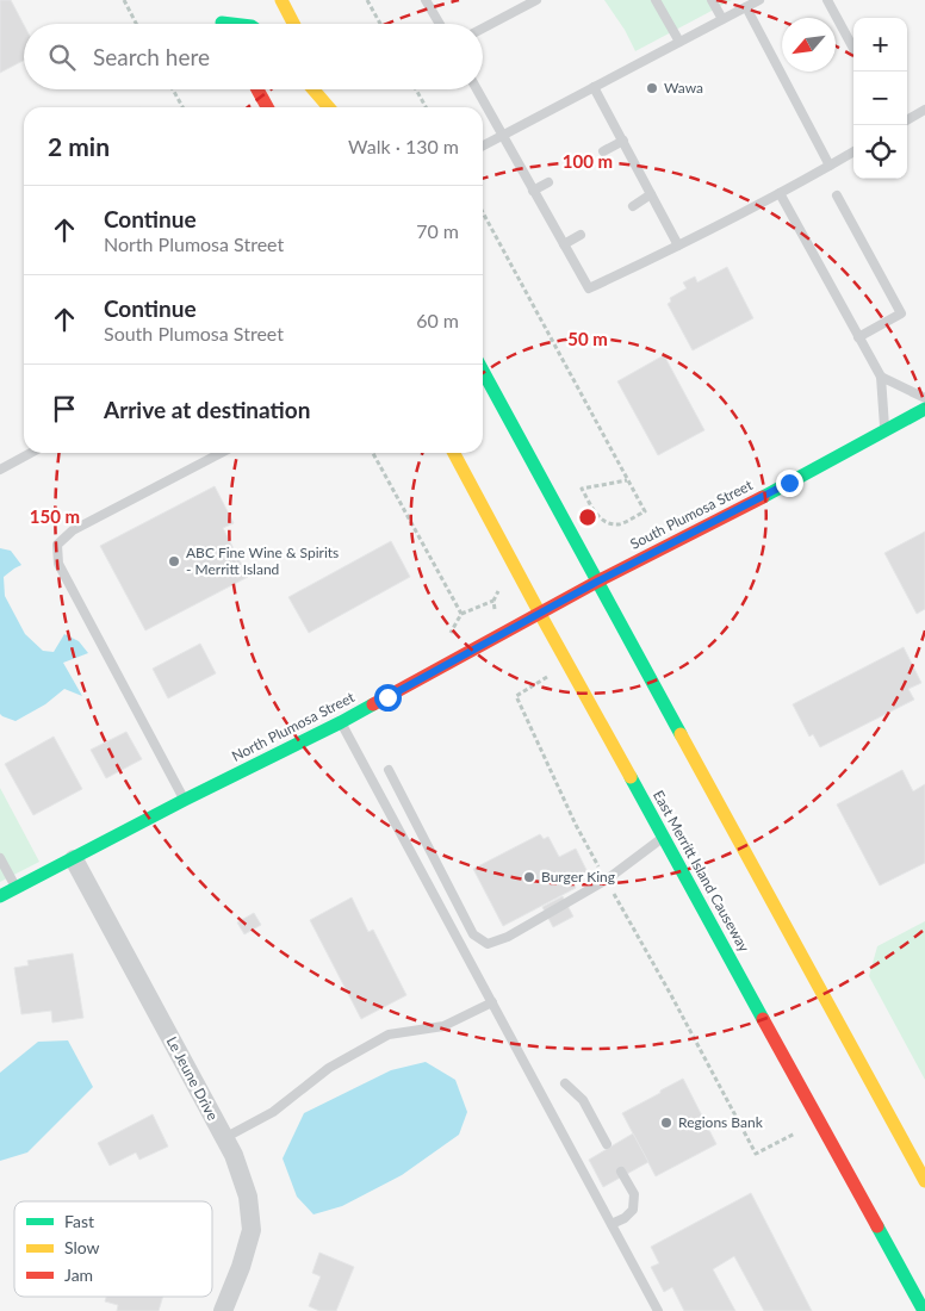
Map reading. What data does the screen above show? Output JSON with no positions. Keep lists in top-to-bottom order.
{
  "streets": {
    "main road": ["South Plumosa Street", "North Plumosa Street", "East Merritt Island Causeway"],
    "street": ["Le Jeune Drive"]
  },
  "crossings": [
    ["South Plumosa Street", "North Plumosa Street"],
    ["North Plumosa Street", "East Merritt Island Causeway"],
    ["North Plumosa Street", "Le Jeune Drive"]
  ],
  "places": [
    "Wawa",
    "ABC Fine Wine & Spirits - Merritt Island",
    "Burger King",
    "Regions Bank"
  ],
  "legend": ["Fast", "Slow", "Jam"],
  "north": "bottom left",
  "page": {
    "map_buttons": ["+", "−"],
    "search": "Search here",
    "heading": ["2 min", "Walk · 130 m"],
    "list": [
      ["Continue", "North Plumosa Street", "70 m"],
      ["Continue", "South Plumosa Street", "60 m"],
      "Arrive at destination"
    ]
  },
  "rings": ["100 m", "50 m", "150 m"]
}
